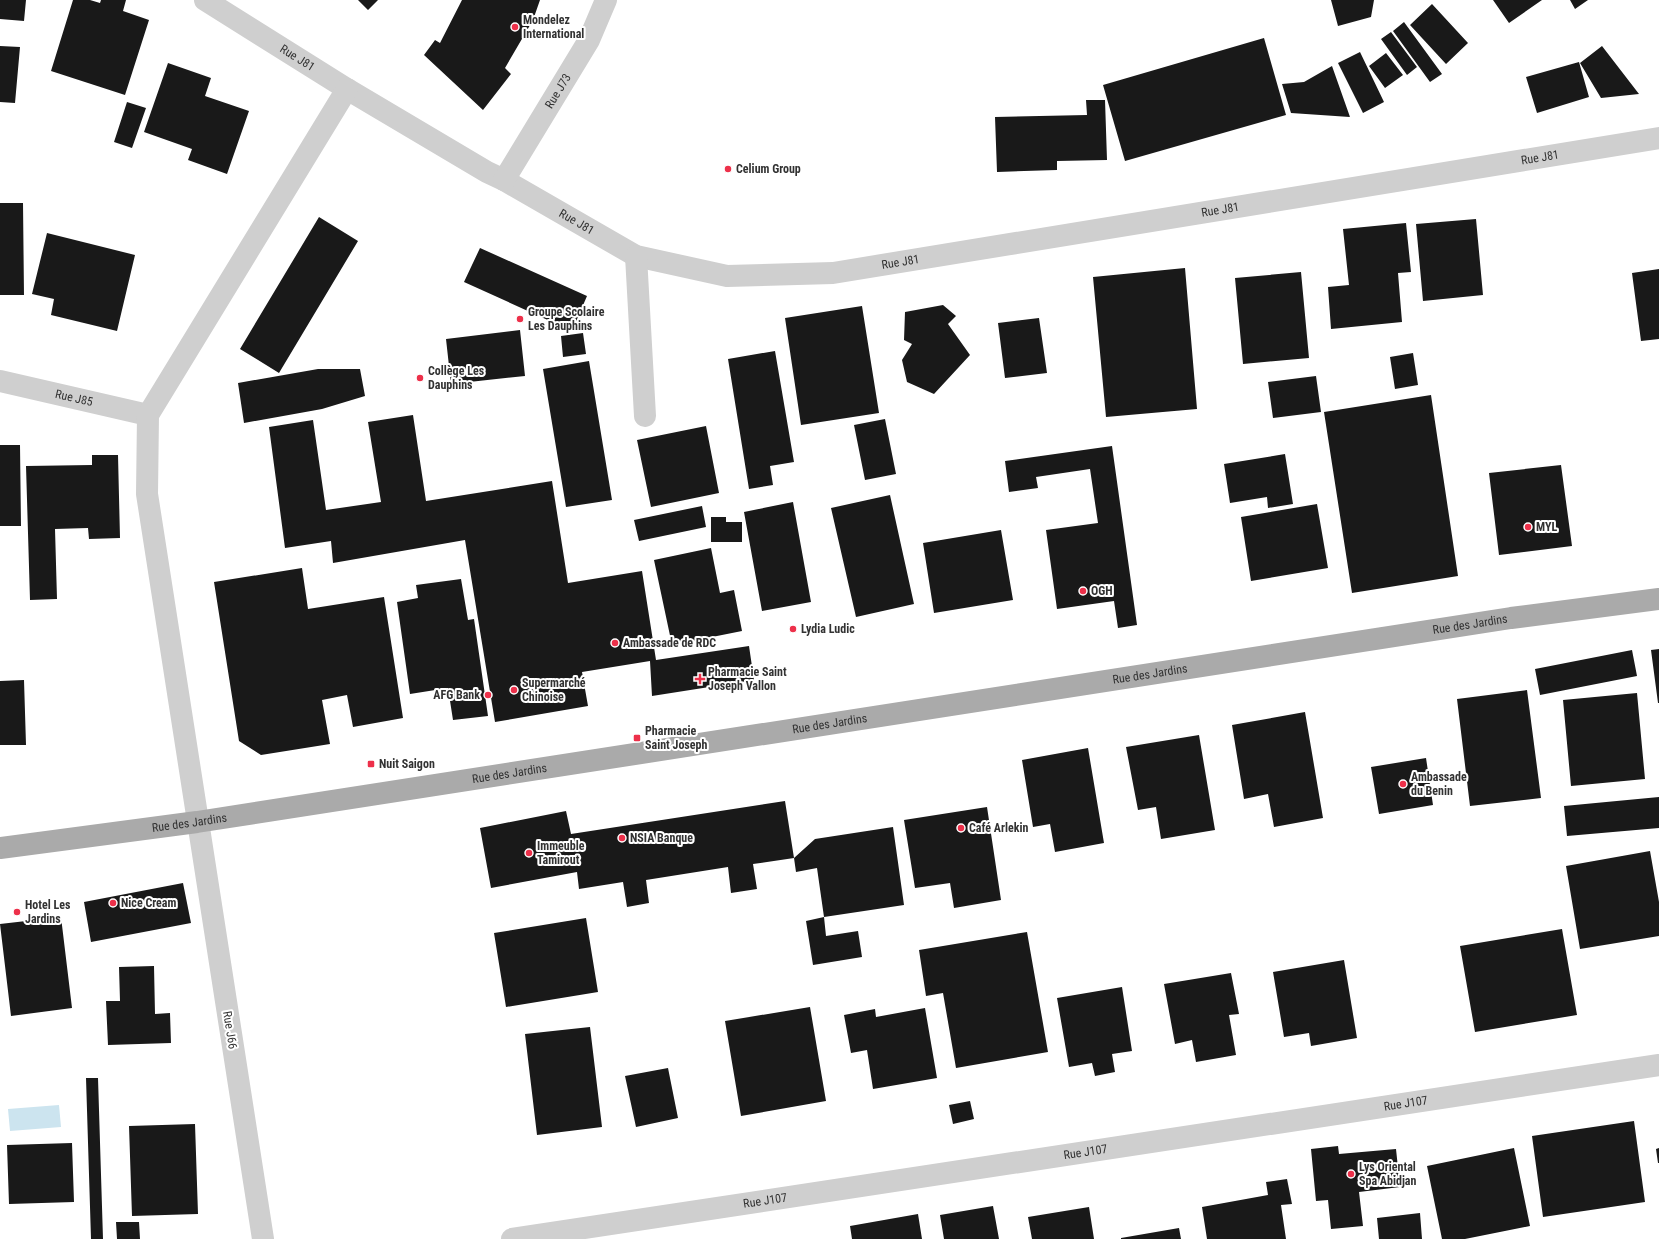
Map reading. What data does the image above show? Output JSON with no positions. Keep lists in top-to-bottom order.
{
  "streets": {
    "main road": ["Rue des Jardins"],
    "street": [
      "Rue J81",
      "Rue J73",
      "Rue J85",
      "Rue J66",
      "Rue J107"
    ]
  },
  "crossings": [
    ["Rue J81", "Rue J73"],
    ["Rue J85", "Rue J66"],
    ["Rue des Jardins", "Rue J66"]
  ],
  "places": {
    "other": [
      "Mondelez International",
      "Celium Group",
      "Groupe Scolaire Les Dauphins",
      "Collège Les Dauphins",
      "MYL",
      "OGH",
      "Lydia Ludic",
      "Ambassade de RDC",
      "Supermarché Chinoise",
      "AFG Bank",
      "Ambassade du Benin",
      "Café Arlekin",
      "NSIA Banque",
      "Immeuble Tamirout",
      "Nice Cream",
      "Hotel Les Jardins",
      "Lys Oriental Spa Abidjan"
    ],
    "health": ["Pharmacie Saint Joseph Vallon"],
    "transit": ["Pharmacie Saint Joseph", "Nuit Saigon"]
  }
}
